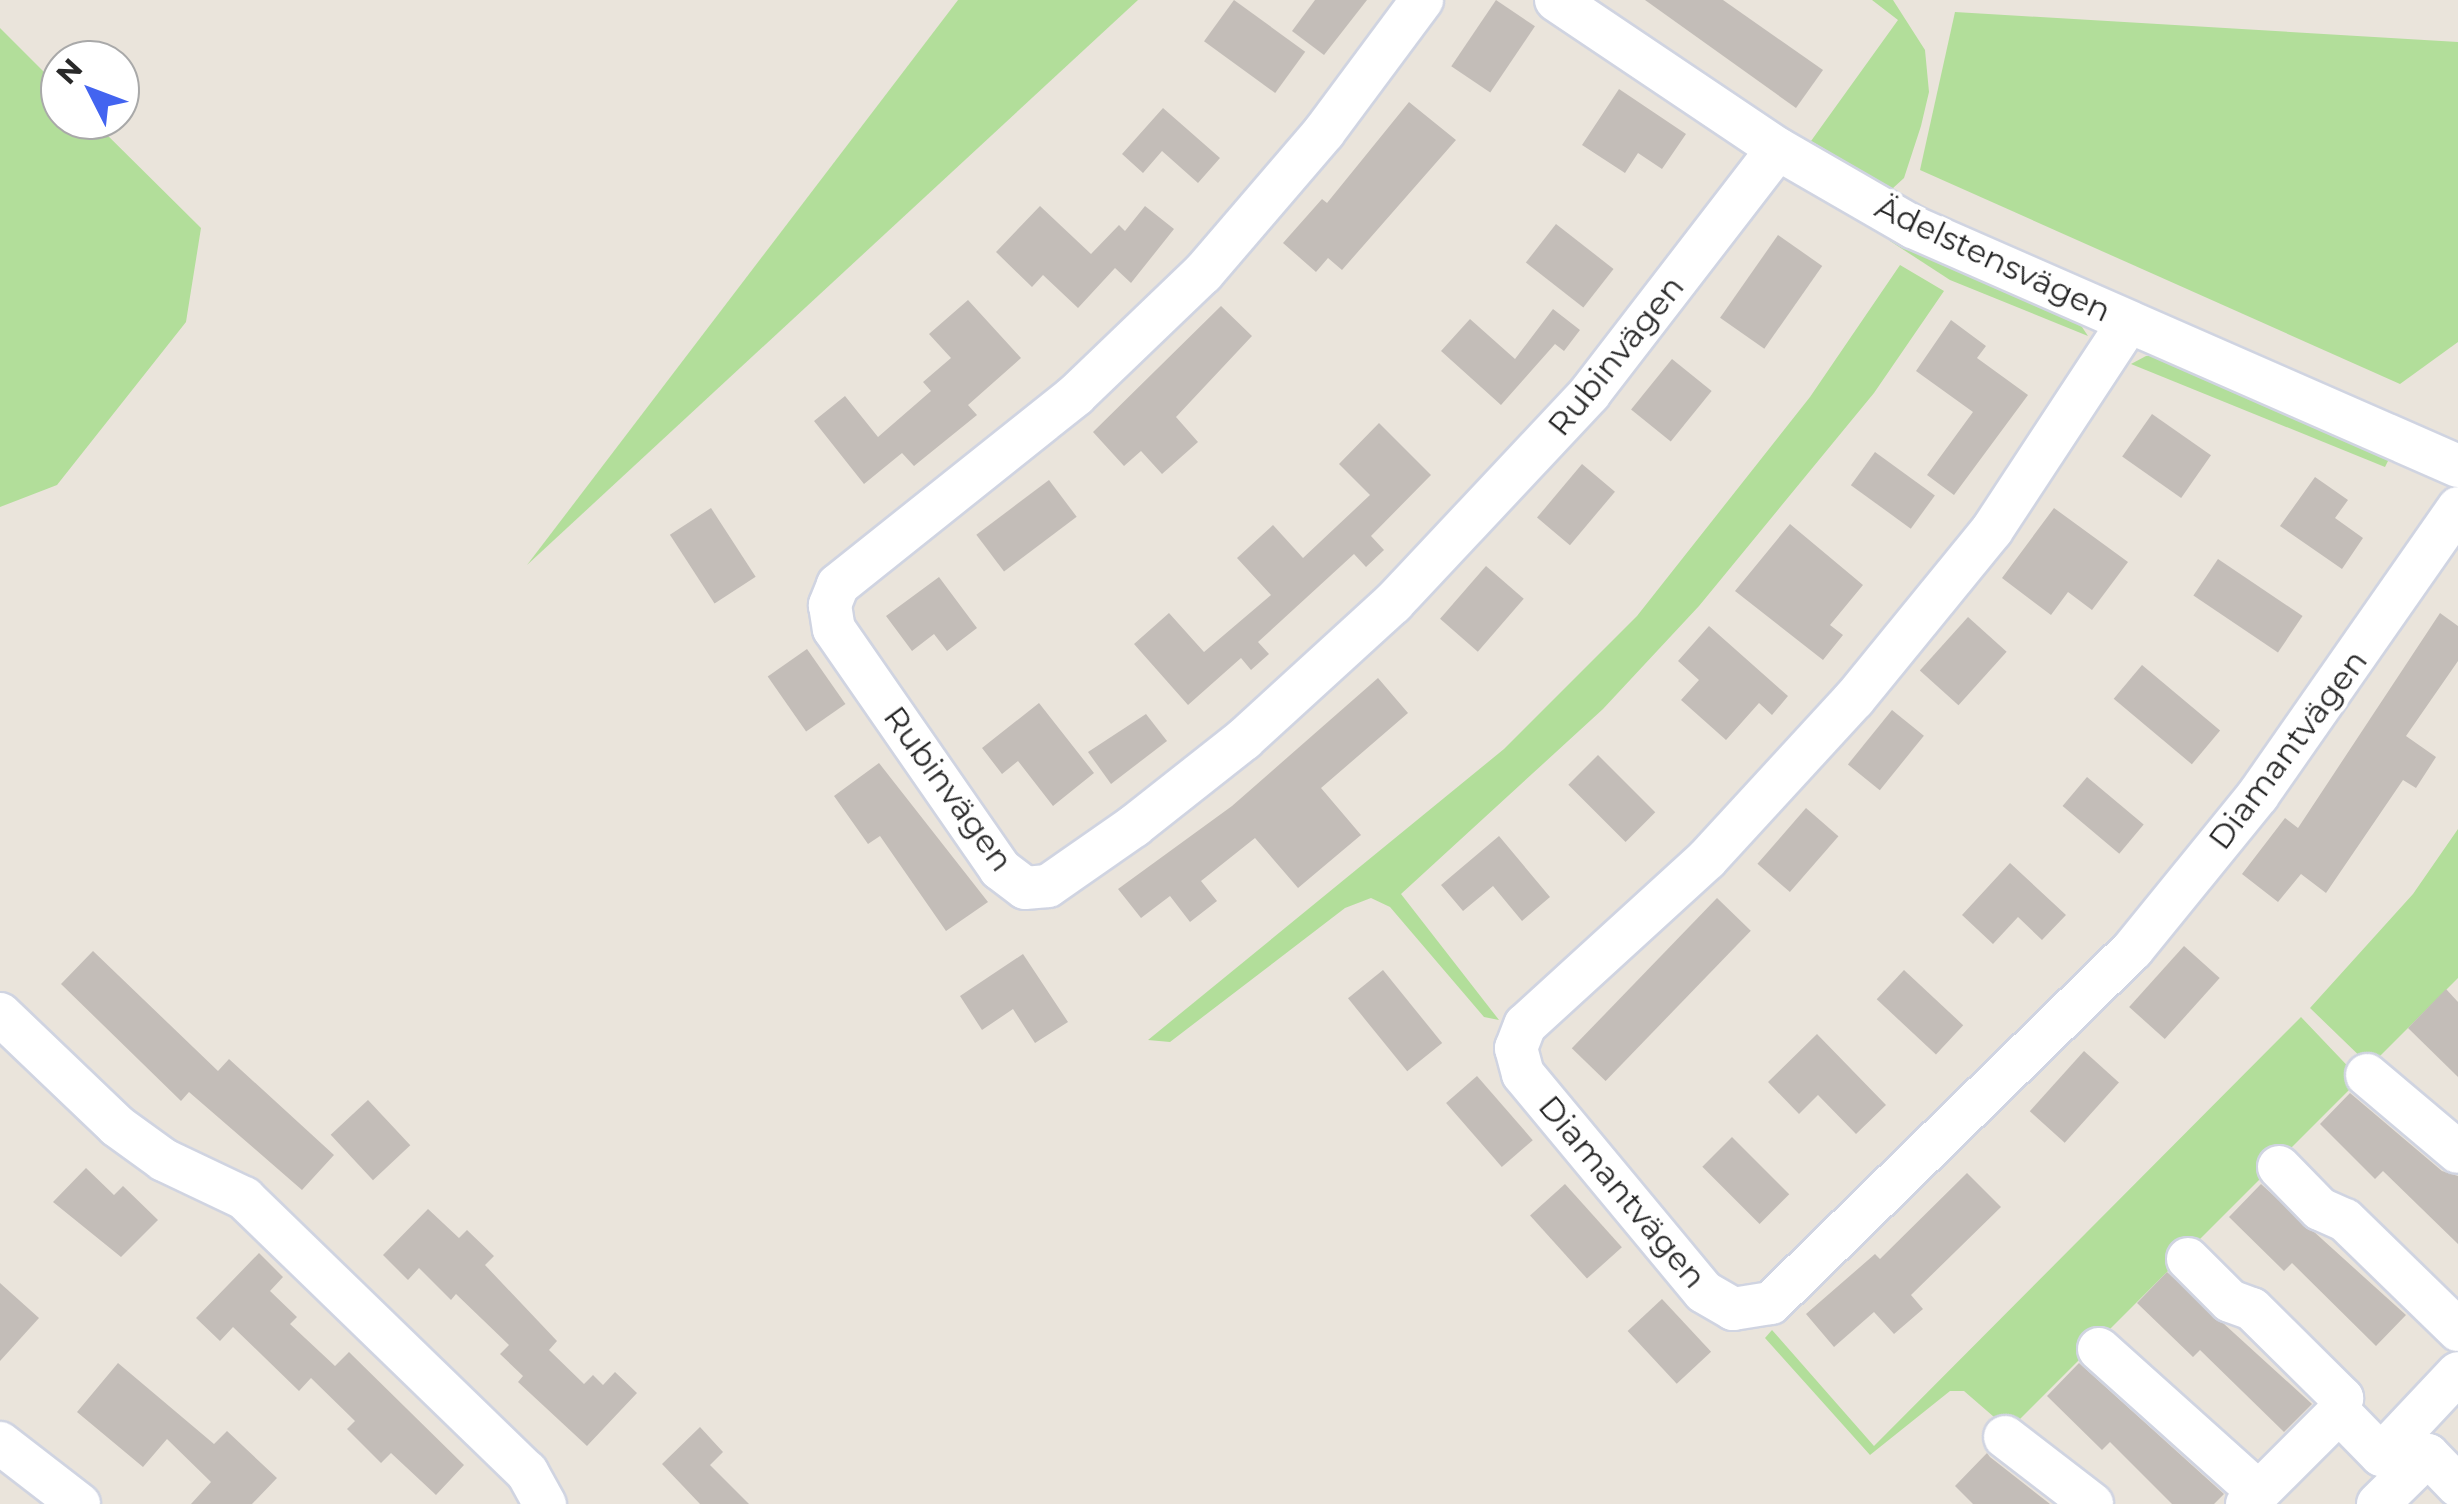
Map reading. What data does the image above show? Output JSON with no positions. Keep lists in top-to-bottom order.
{
  "streets": {
    "street": ["Ädelstensvägen", "Rubinvägen", "Diamantvägen"]
  },
  "crossings": [
    ["Ädelstensvägen", "Rubinvägen"],
    ["Ädelstensvägen", "Diamantvägen"]
  ],
  "north": "top left"
}
